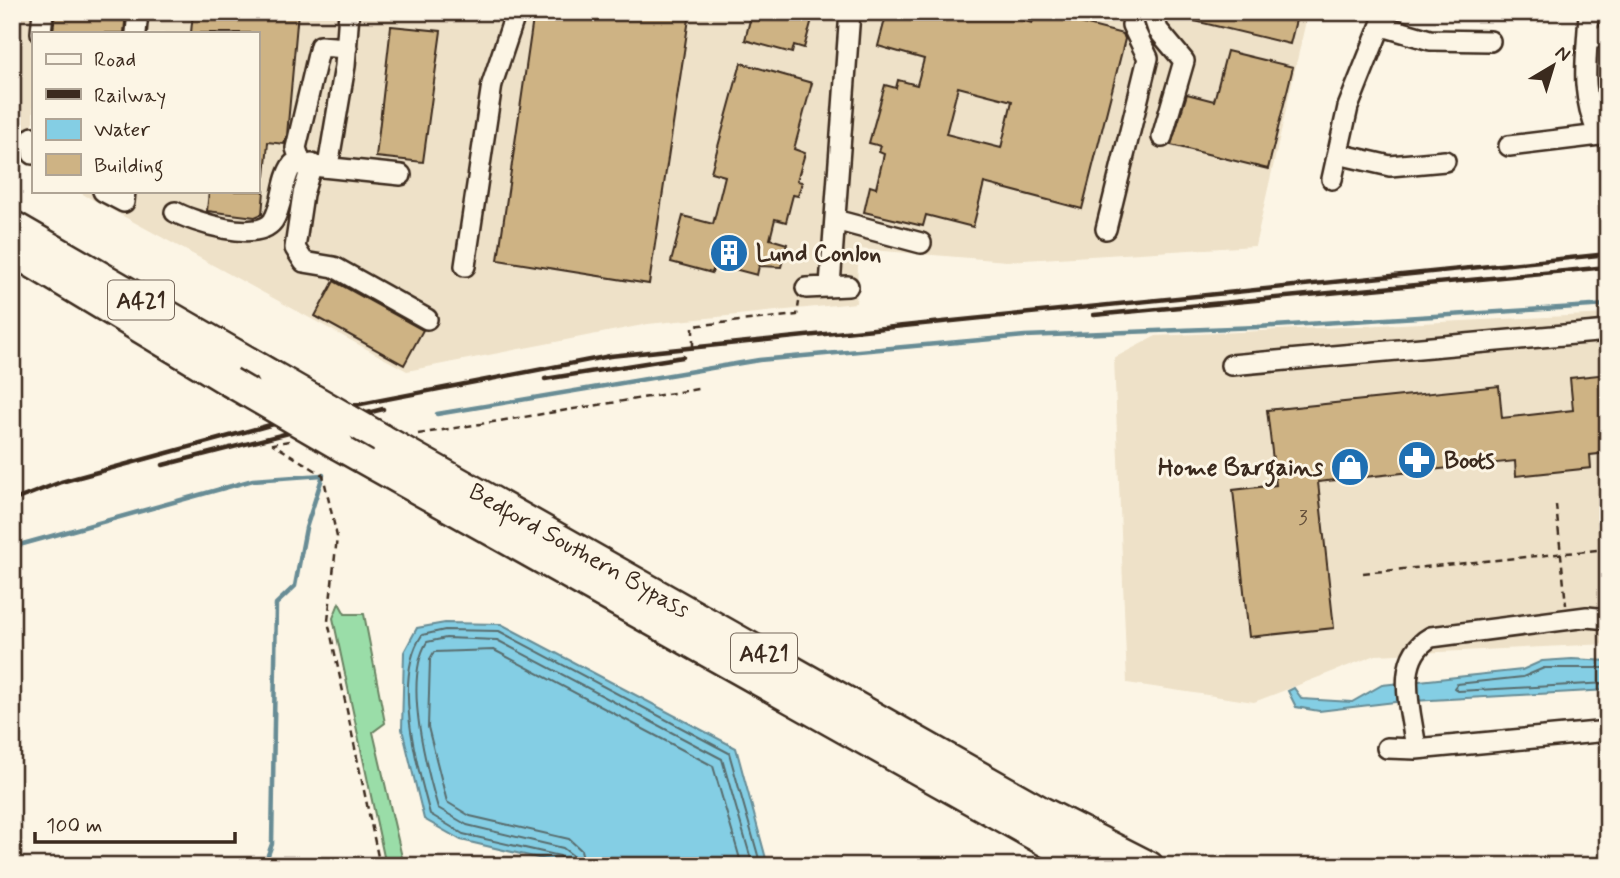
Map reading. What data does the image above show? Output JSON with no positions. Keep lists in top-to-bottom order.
{
  "streets": {
    "highway": ["A421", "Bedford Southern Bypass"]
  },
  "crossings": [
    ["A421", "Bedford Southern Bypass"]
  ],
  "places": {
    "building": ["Lund Conlon"],
    "pharmacy": ["Boots"],
    "shop": ["Home Bargains"]
  },
  "house_numbers": ["3"],
  "legend": [
    "Road",
    "Railway",
    "Water",
    "Building"
  ],
  "scale_bar": "100 m",
  "north": "top right"
}
